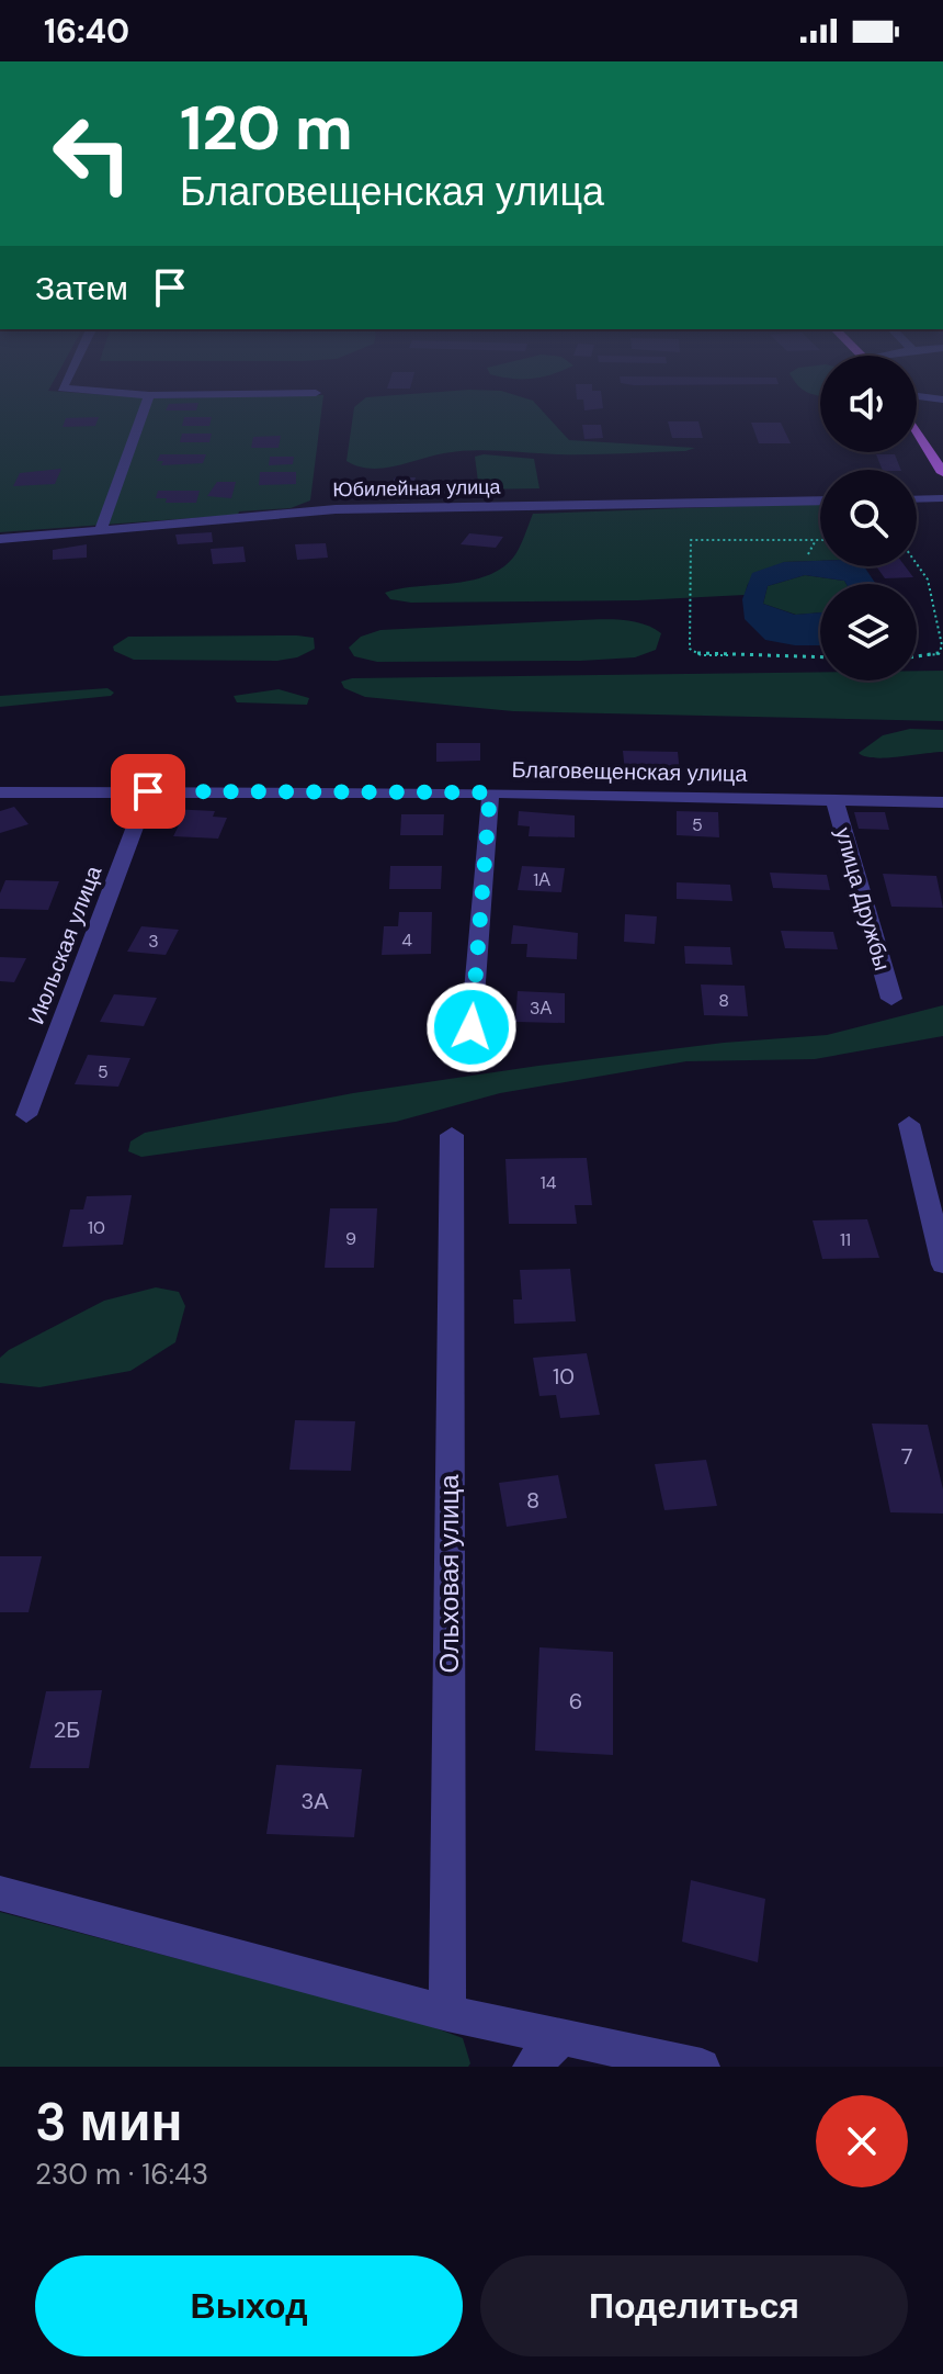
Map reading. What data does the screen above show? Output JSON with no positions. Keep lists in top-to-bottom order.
{
  "streets": {
    "street": [
      "Юбилейная улица",
      "Благовещенская улица",
      "улица Дружбы",
      "Июльская улица",
      "Ольховая улица"
    ]
  },
  "crossings": [
    ["Благовещенская улица", "улица Дружбы"],
    ["Благовещенская улица", "Июльская улица"]
  ],
  "house_numbers": [
    "5",
    "1А",
    "4",
    "3",
    "8",
    "3А",
    "5",
    "14",
    "10",
    "9",
    "11",
    "10",
    "7",
    "8",
    "6",
    "2Б",
    "3А"
  ],
  "page": {
    "status": "16:40",
    "turn": ["120 m", "Благовещенская улица"],
    "then": "Затем",
    "heading": ["3 мин", "230 m · 16:43"],
    "buttons": ["Выход", "Поделиться"]
  }
}
